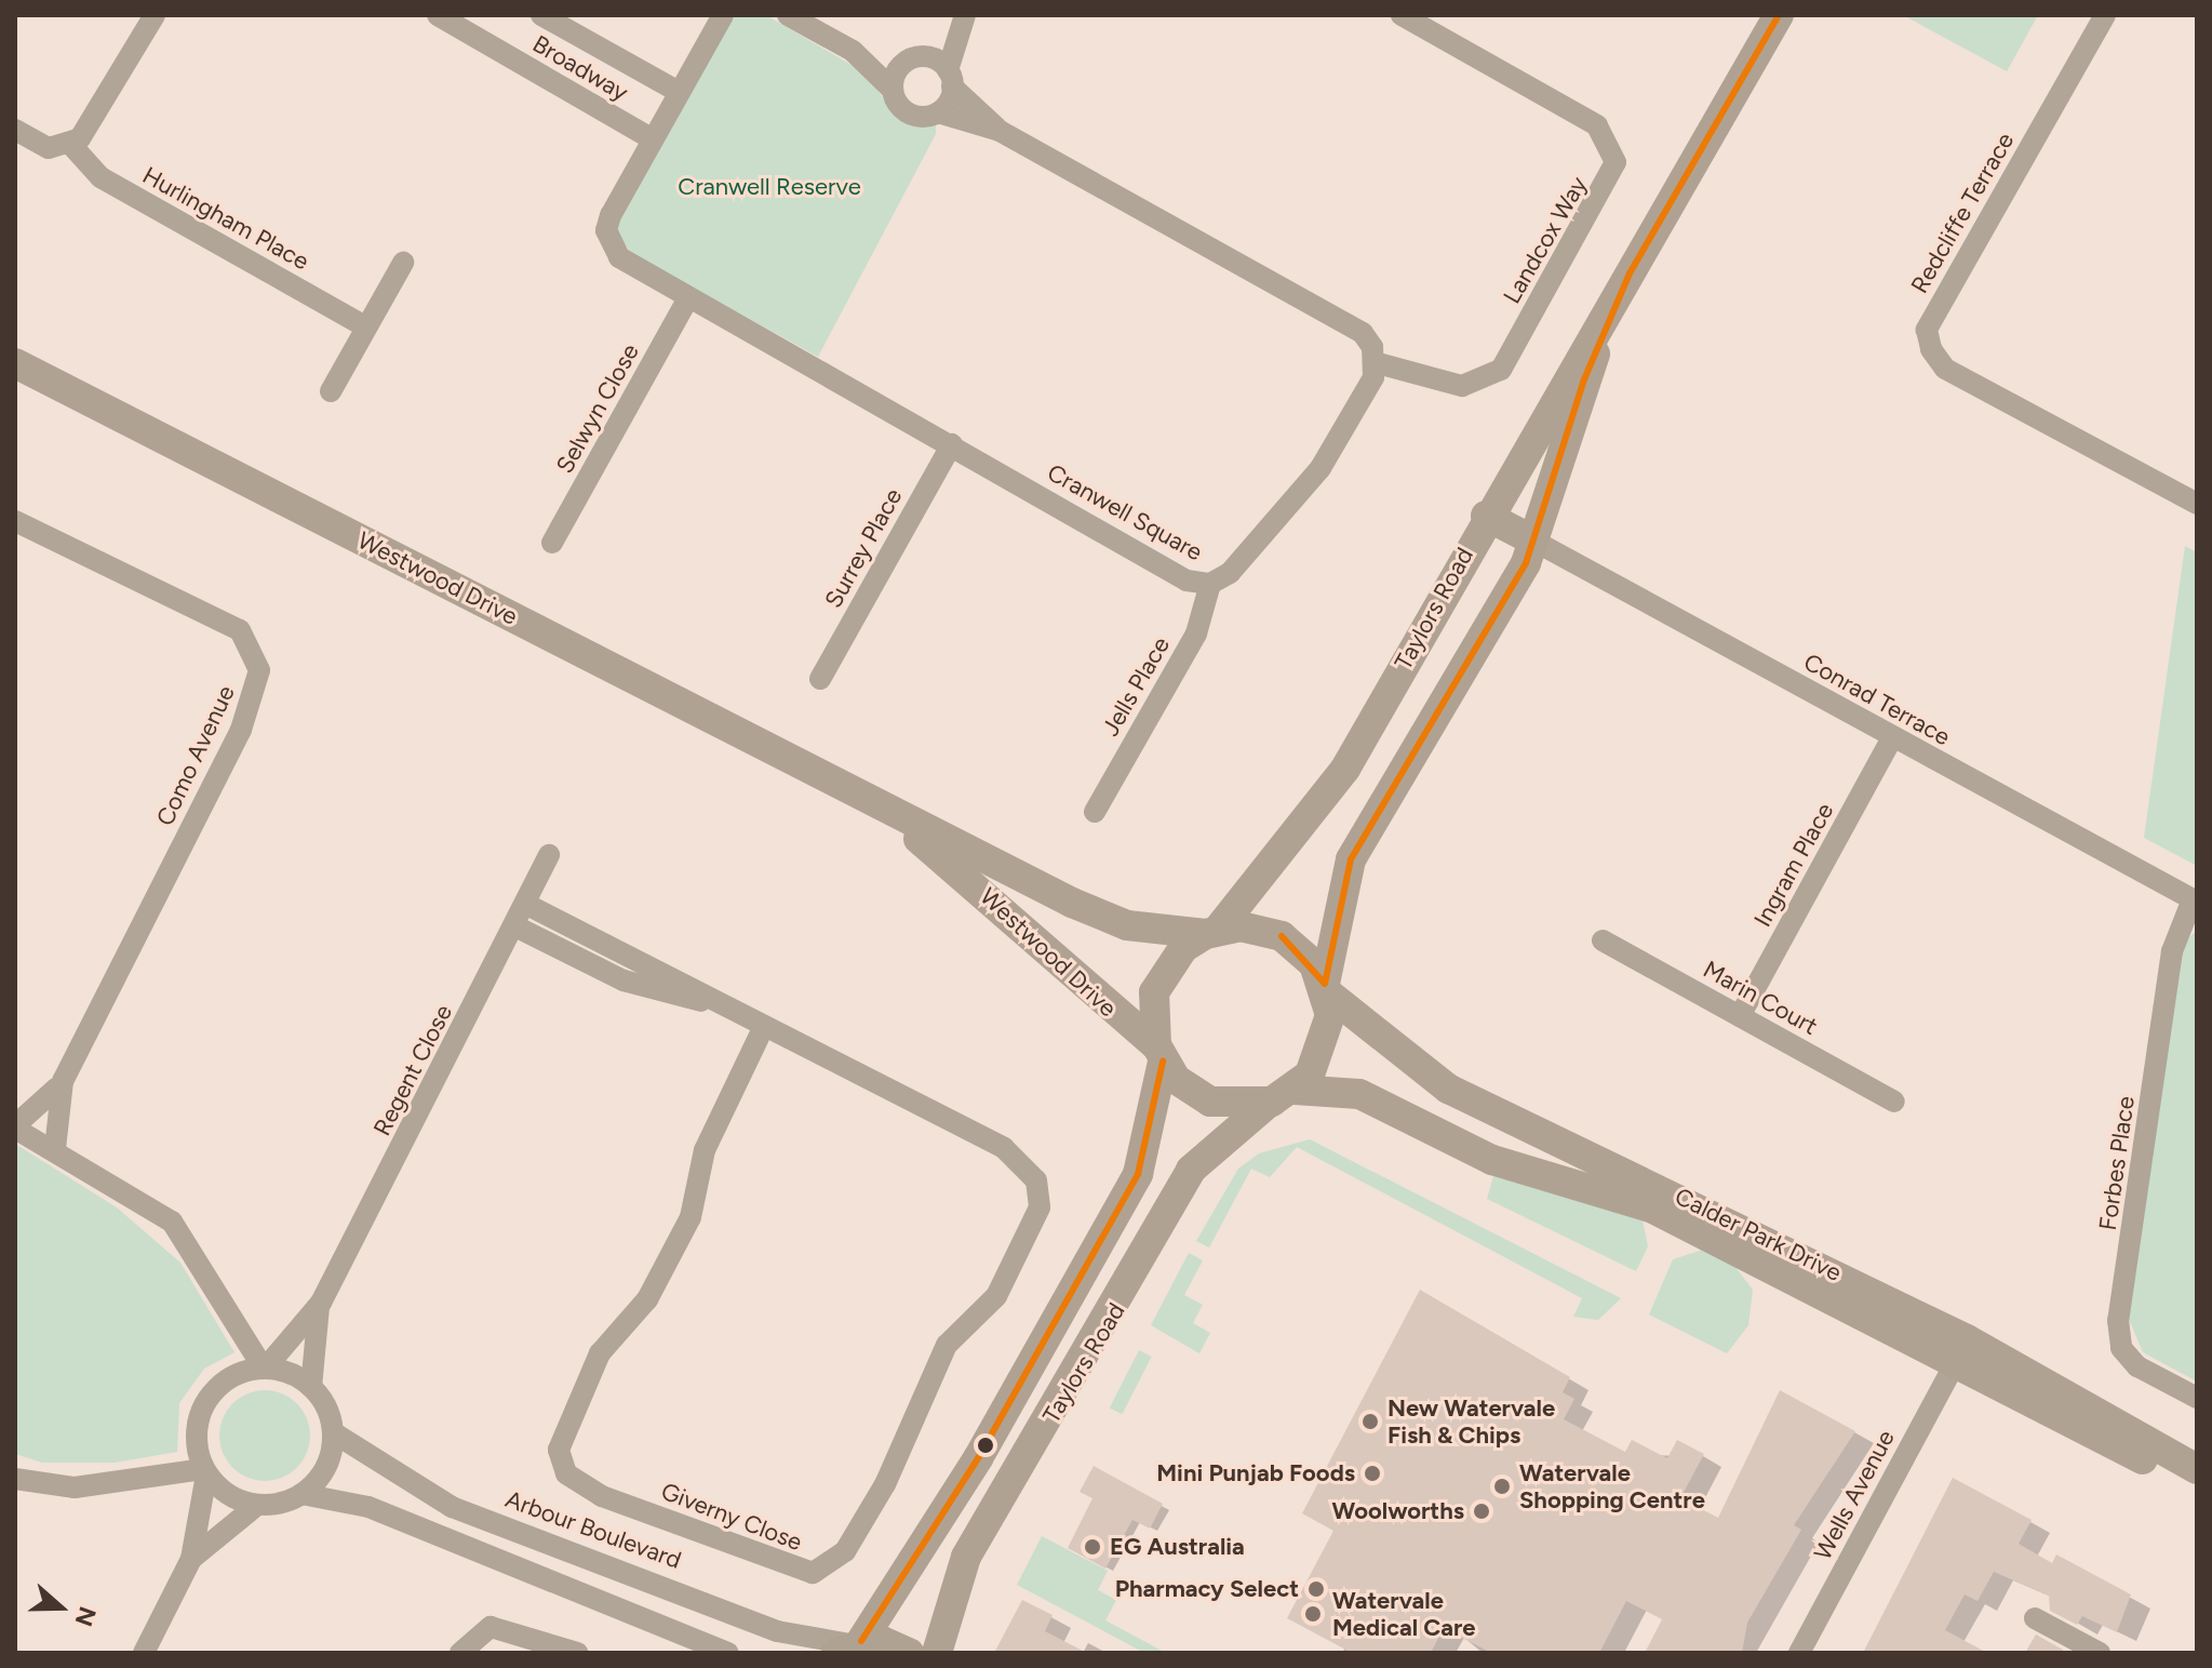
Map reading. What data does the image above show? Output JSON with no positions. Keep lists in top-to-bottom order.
{
  "streets": {
    "main road": ["Westwood Drive", "Taylors Road", "Calder Park Drive"],
    "street": [
      "Broadway",
      "Redcliffe Terrace",
      "Hurlingham Place",
      "Landcox Way",
      "Selwyn Close",
      "Cranwell Square",
      "Surrey Place",
      "Jells Place",
      "Conrad Terrace",
      "Como Avenue",
      "Ingram Place",
      "Marin Court",
      "Regent Close",
      "Forbes Place",
      "Wells Avenue",
      "Giverny Close",
      "Arbour Boulevard"
    ]
  },
  "crossings": [
    ["Broadway", "Cranwell Square"],
    ["Landcox Way", "Cranwell Square"],
    ["Selwyn Close", "Cranwell Square"],
    ["Cranwell Square", "Surrey Place"],
    ["Cranwell Square", "Jells Place"],
    ["Westwood Drive", "Taylors Road"],
    ["Westwood Drive", "Calder Park Drive"],
    ["Taylors Road", "Conrad Terrace"],
    ["Taylors Road", "Calder Park Drive"],
    ["Taylors Road", "Arbour Boulevard"],
    ["Conrad Terrace", "Ingram Place"],
    ["Conrad Terrace", "Forbes Place"],
    ["Ingram Place", "Marin Court"],
    ["Regent Close", "Giverny Close"],
    ["Regent Close", "Arbour Boulevard"],
    ["Calder Park Drive", "Wells Avenue"]
  ],
  "parks": ["Cranwell Reserve"],
  "places": [
    "New Watervale Fish & Chips",
    "Mini Punjab Foods",
    "Watervale Shopping Centre",
    "Woolworths",
    "EG Australia",
    "Pharmacy Select",
    "Watervale Medical Care"
  ],
  "north": "right"
}
